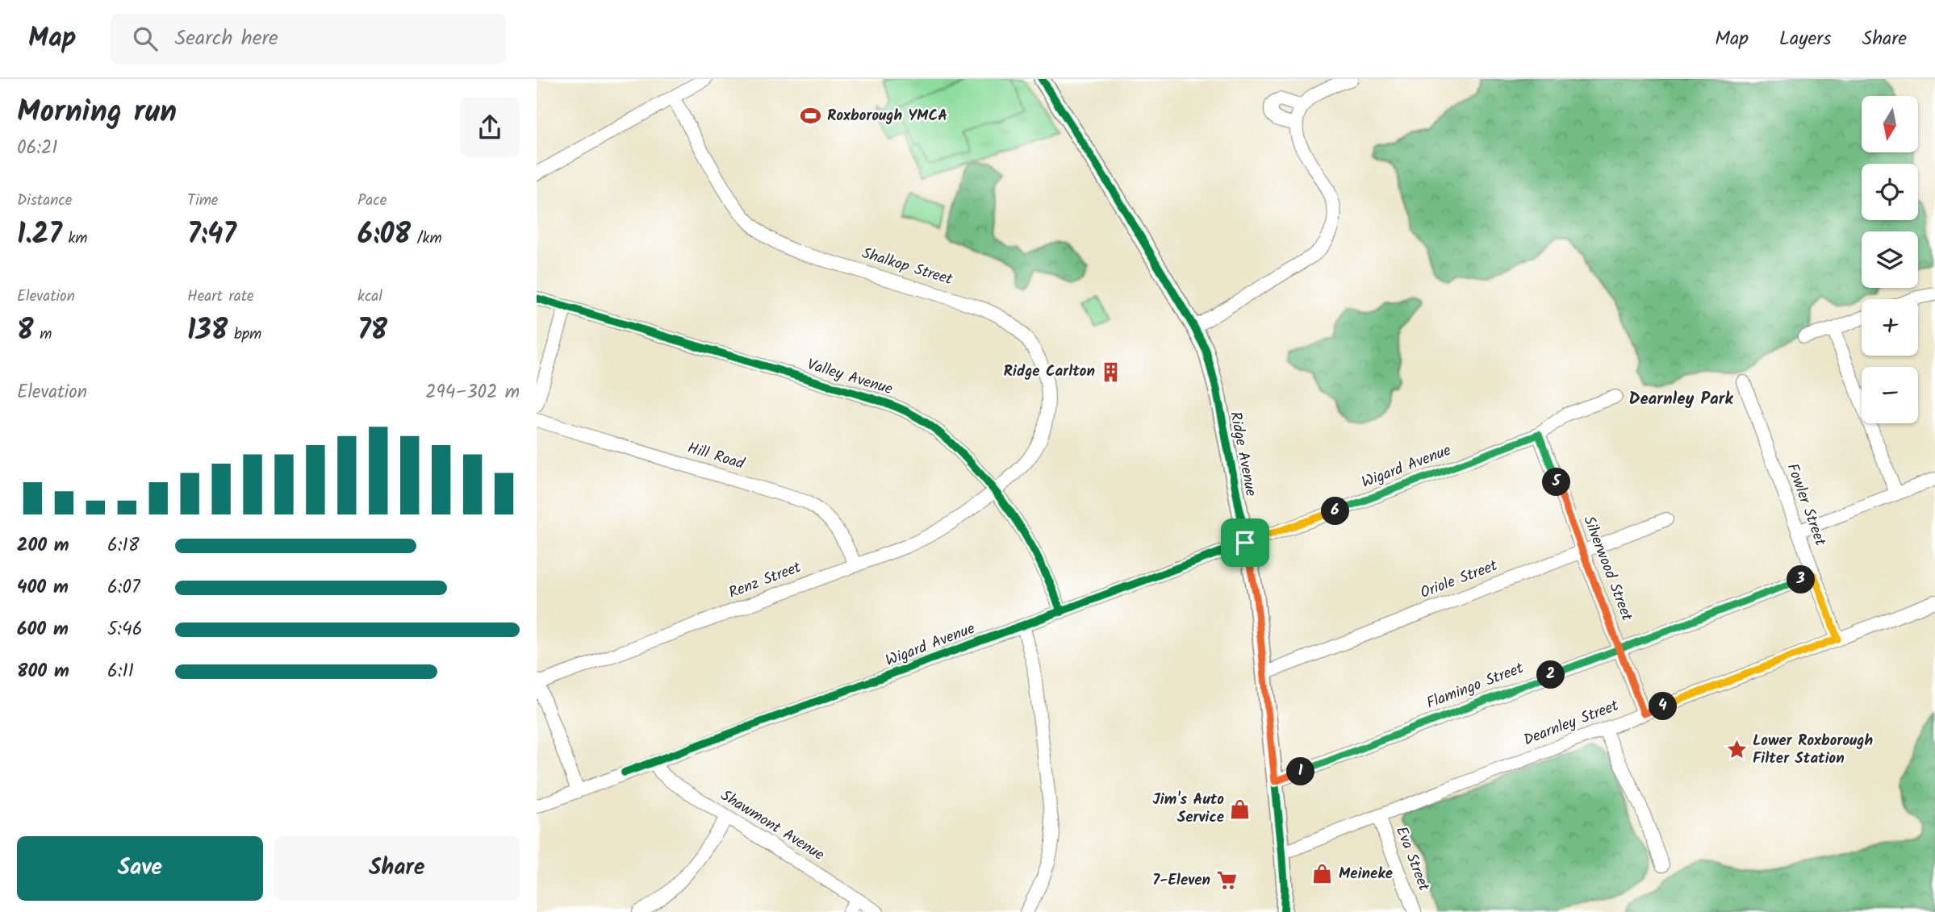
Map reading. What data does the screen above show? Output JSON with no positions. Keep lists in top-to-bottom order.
{
  "streets": {
    "main road": ["Ridge Avenue"],
    "street": [
      "Shalkop Street",
      "Valley Avenue",
      "Hill Road",
      "Wigard Avenue",
      "Fowler Street",
      "Silverwood Street",
      "Oriole Street",
      "Renz Street",
      "Flamingo Street",
      "Dearnley Street",
      "Shawmont Avenue",
      "Eva Street"
    ]
  },
  "crossings": [
    ["Shalkop Street", "Valley Avenue"],
    ["Shalkop Street", "Renz Street"],
    ["Valley Avenue", "Wigard Avenue"],
    ["Valley Avenue", "Renz Street"],
    ["Ridge Avenue", "Wigard Avenue"],
    ["Ridge Avenue", "Oriole Street"],
    ["Ridge Avenue", "Flamingo Street"],
    ["Ridge Avenue", "Dearnley Street"],
    ["Hill Road", "Renz Street"],
    ["Wigard Avenue", "Silverwood Street"],
    ["Wigard Avenue", "Shawmont Avenue"],
    ["Fowler Street", "Flamingo Street"],
    ["Fowler Street", "Dearnley Street"],
    ["Silverwood Street", "Oriole Street"],
    ["Silverwood Street", "Flamingo Street"],
    ["Silverwood Street", "Dearnley Street"],
    ["Dearnley Street", "Eva Street"]
  ],
  "districts": ["Dearnley Park"],
  "places": {
    "sports": ["Roxborough YMCA"],
    "building": ["Ridge Carlton"],
    "place": ["Lower Roxborough Filter Station"],
    "shop": ["Jim's Auto Service", "Meineke"],
    "supermarket": ["7-Eleven"]
  },
  "north": "bottom",
  "page": {
    "header": "Map",
    "search": "Search here",
    "nav": ["Map", "Layers", "Share"],
    "heading": ["Morning run", "06:21"],
    "map_buttons": ["+", "−"],
    "stats": [
      ["Distance", "1.27 km"],
      ["Time", "7:47"],
      ["Pace", "6:08 /km"],
      ["Elevation", "8 m"],
      ["Heart rate", "138 bpm"],
      ["kcal", "78"]
    ],
    "chart": ["Elevation", "294–302 m"],
    "pins": [
      "5",
      "6",
      "3",
      "2",
      "4",
      "1"
    ],
    "list": [
      {
        "name": "200 m",
        "note": "6:18"
      },
      {
        "name": "400 m",
        "note": "6:07"
      },
      {
        "name": "600 m",
        "note": "5:46"
      },
      {
        "name": "800 m",
        "note": "6:11"
      }
    ],
    "buttons": ["Save", "Share"]
  }
}
